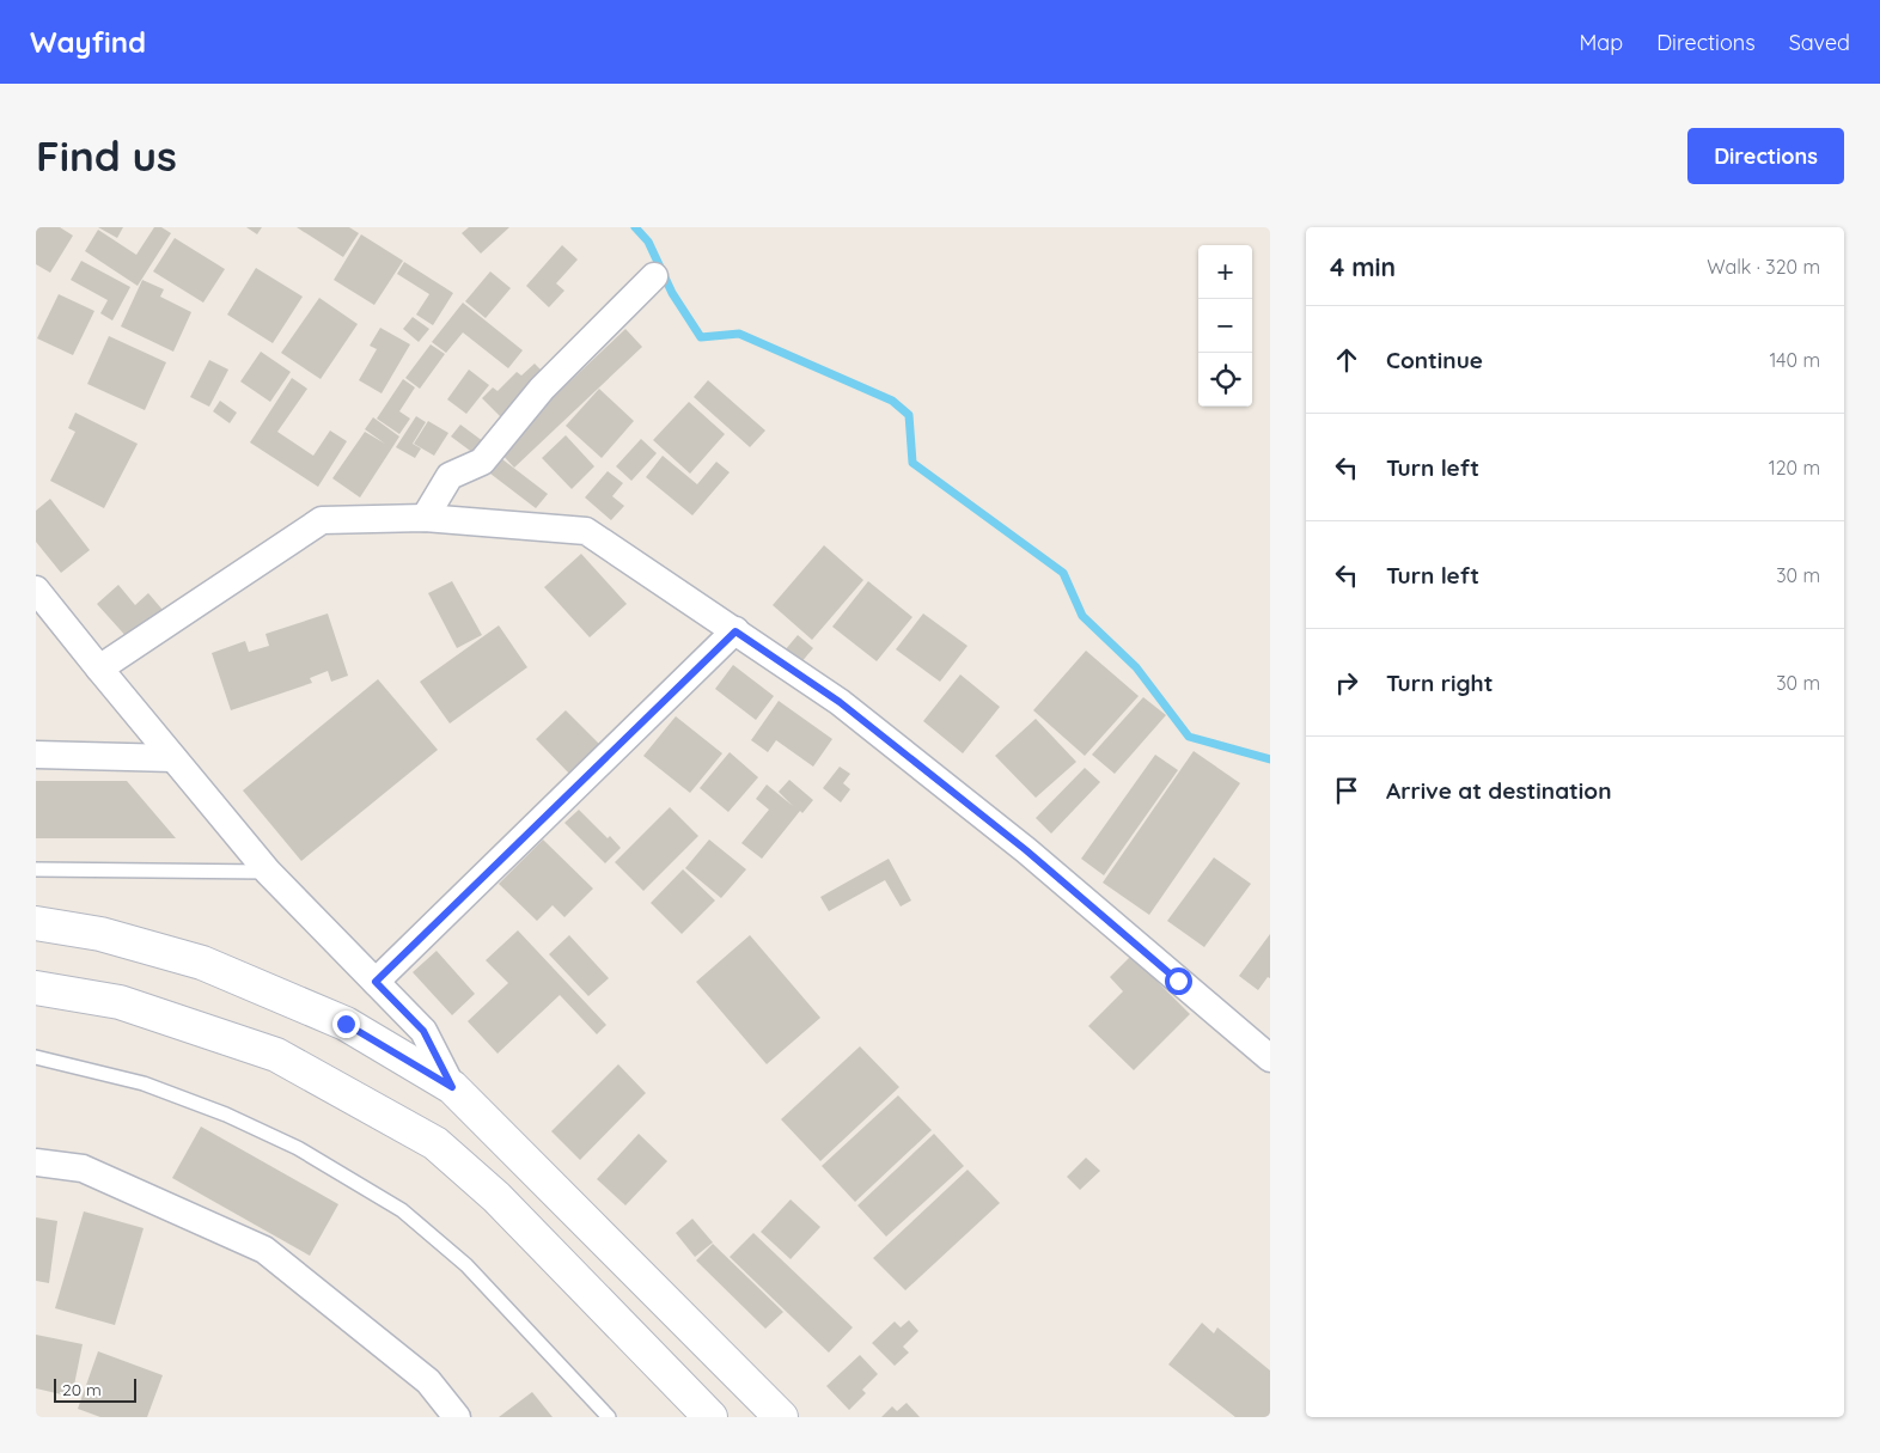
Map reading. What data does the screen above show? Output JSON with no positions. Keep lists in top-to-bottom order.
{
  "scale_bar": "20 m",
  "page": {
    "header": "Wayfind",
    "nav": ["Map", "Directions", "Saved"],
    "buttons": "Directions",
    "title": "Find us",
    "heading": ["4 min", "Walk · 320 m"],
    "map_buttons": ["+", "−"],
    "list": [
      ["Continue", "140 m"],
      ["Turn left", "120 m"],
      ["Turn left", "30 m"],
      ["Turn right", "30 m"],
      "Arrive at destination"
    ],
    "scale": "20 m"
  }
}
